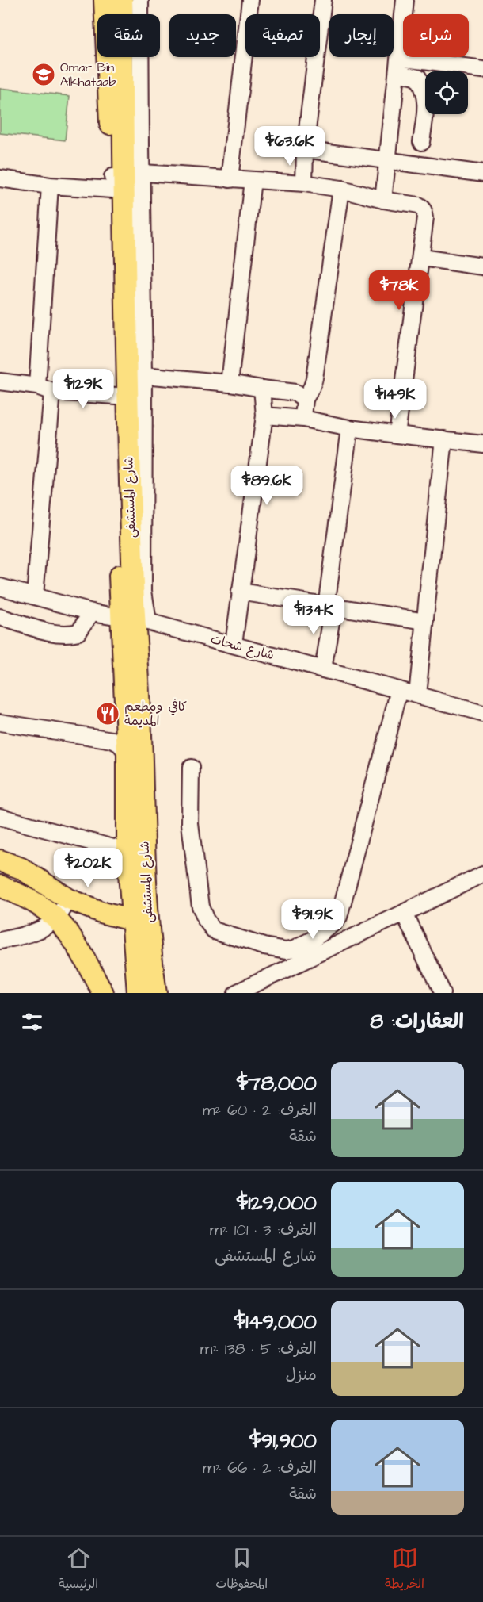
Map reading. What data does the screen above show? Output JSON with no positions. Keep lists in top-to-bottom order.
{
  "streets": {
    "main road": ["شارع المستشفى"],
    "street": ["شارع شحات"]
  },
  "crossings": [
    ["شارع المستشفى", "شارع شحات"]
  ],
  "places": {
    "school or university": ["Omar Bin Alkhataab"],
    "restaurant": ["كافي ومطعم المديمة"]
  },
  "page": {
    "chip": [
      "شراء",
      "إيجار",
      "تصفية",
      "جديد",
      "شقة"
    ],
    "price": [
      "$63.6K",
      "$78K",
      "$129K",
      "$149K",
      "$89.6K",
      "$134K",
      "$202K",
      "$91.9K"
    ],
    "heading": "العقارات: 8",
    "list": [
      {
        "name": "$78,000",
        "note": "الغرف: 2 · 60 m² · شقة"
      },
      {
        "name": "$129,000",
        "note": "الغرف: 3 · 101 m² · شارع المستشفى"
      },
      {
        "name": "$149,000",
        "note": "الغرف: 5 · 138 m² · منزل"
      },
      {
        "name": "$91,900",
        "note": "الغرف: 2 · 66 m² · شقة"
      }
    ],
    "tabs": ["الخريطة", "المحفوظات", "الرئيسية"]
  }
}
